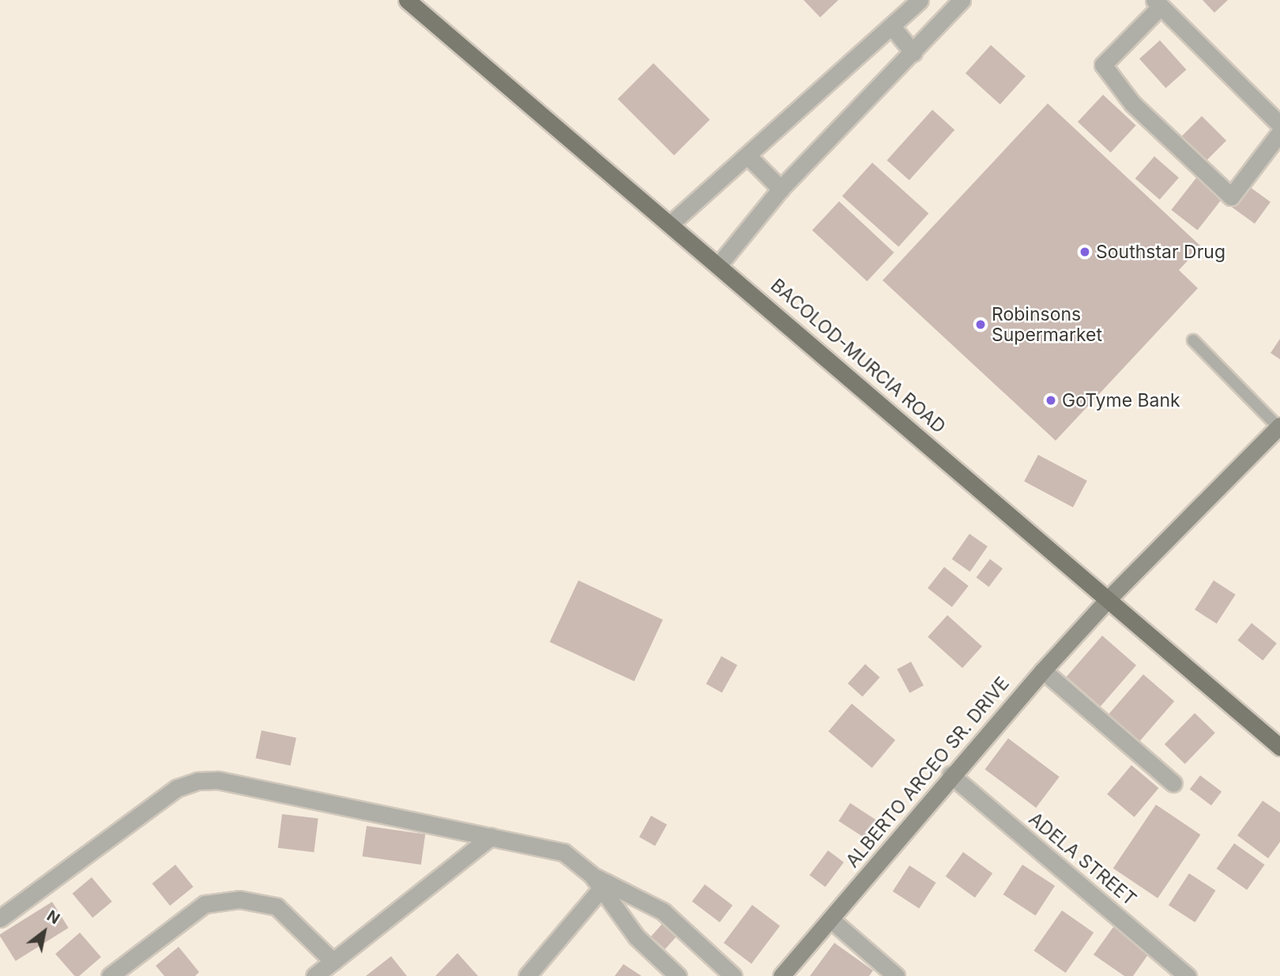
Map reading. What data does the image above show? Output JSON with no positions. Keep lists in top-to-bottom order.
{
  "streets": {
    "main road": ["BACOLOD-MURCIA ROAD"],
    "street": ["ALBERTO ARCEO SR. DRIVE", "ADELA STREET"]
  },
  "crossings": [
    ["BACOLOD-MURCIA ROAD", "ALBERTO ARCEO SR. DRIVE"],
    ["ALBERTO ARCEO SR. DRIVE", "ADELA STREET"]
  ],
  "places": ["Southstar Drug", "Robinsons Supermarket", "GoTyme Bank"],
  "north": "top right"
}
